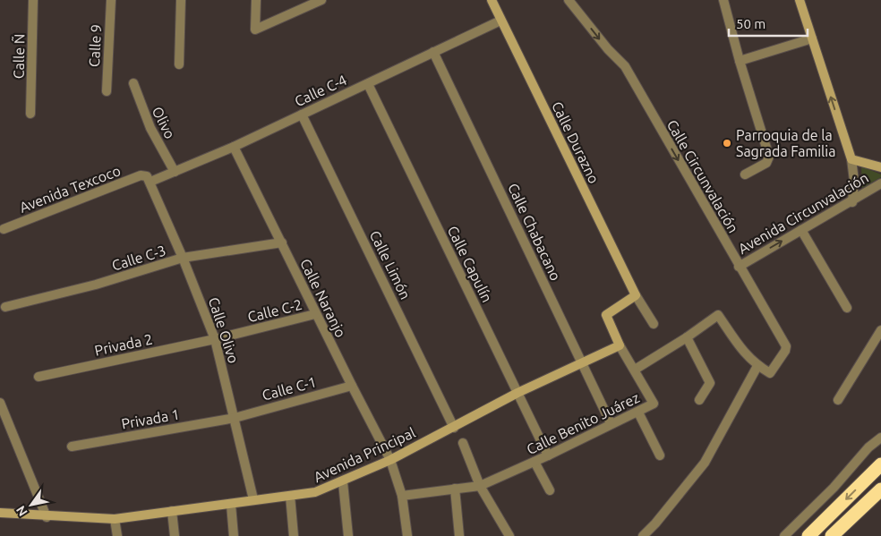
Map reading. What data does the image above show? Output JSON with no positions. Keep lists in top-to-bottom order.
{
  "streets": {
    "street": [
      "Calle 9",
      "Calle Ñ",
      "Calle C-4",
      "Olivo",
      "Calle Durazno",
      "Calle Circunvalación",
      "Avenida Texcoco",
      "Avenida Circunvalación",
      "Calle Chabacano",
      "Calle C-3",
      "Calle Capulín",
      "Calle Limón",
      "Calle Naranjo",
      "Calle C-2",
      "Calle Olivo",
      "Privada 2",
      "Calle C-1",
      "Privada 1",
      "Calle Benito Juárez",
      "Avenida Principal"
    ]
  },
  "crossings": [
    ["Calle C-4", "Olivo"],
    ["Calle C-4", "Calle Durazno"],
    ["Calle C-4", "Avenida Texcoco"],
    ["Calle C-4", "Calle Chabacano"],
    ["Calle C-4", "Calle Capulín"],
    ["Calle C-4", "Calle Limón"],
    ["Calle C-4", "Calle Naranjo"],
    ["Calle C-4", "Calle Olivo"],
    ["Calle Durazno", "Calle Benito Juárez"],
    ["Calle Circunvalación", "Avenida Circunvalación"],
    ["Avenida Texcoco", "Calle Olivo"],
    ["Calle Chabacano", "Calle Benito Juárez"],
    ["Calle Chabacano", "Avenida Principal"],
    ["Calle C-3", "Calle Naranjo"],
    ["Calle C-3", "Calle Olivo"],
    ["Calle Capulín", "Calle Benito Juárez"],
    ["Calle Capulín", "Avenida Principal"],
    ["Calle Limón", "Avenida Principal"],
    ["Calle Naranjo", "Calle C-2"],
    ["Calle Naranjo", "Calle C-1"],
    ["Calle Naranjo", "Calle Benito Juárez"],
    ["Calle Naranjo", "Avenida Principal"],
    ["Calle C-2", "Calle Olivo"],
    ["Calle C-2", "Privada 2"],
    ["Calle Olivo", "Privada 2"],
    ["Calle Olivo", "Calle C-1"],
    ["Calle Olivo", "Privada 1"],
    ["Calle Olivo", "Avenida Principal"],
    ["Calle C-1", "Privada 1"],
    ["Calle Benito Juárez", "Avenida Principal"]
  ],
  "one_way": ["Calle Circunvalación", "Avenida Circunvalación"],
  "places": ["Parroquia de la Sagrada Familia"],
  "scale_bar": "50 m",
  "north": "bottom left"
}
